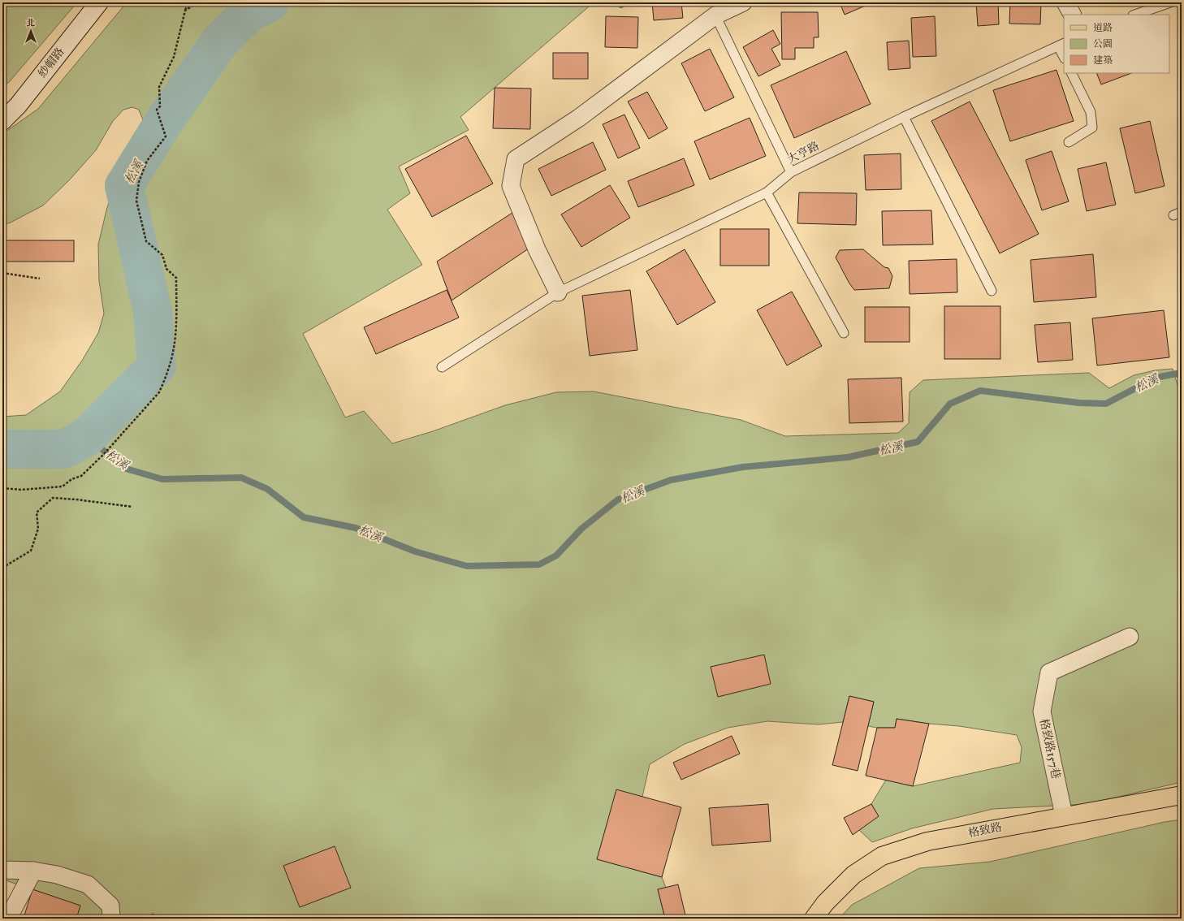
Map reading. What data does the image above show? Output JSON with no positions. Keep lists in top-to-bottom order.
{
  "streets": {
    "main road": ["格致路"],
    "street": ["紗帽路", "格致路157巷"],
    "lane": ["大亨路"]
  },
  "crossings": [
    ["格致路157巷", "格致路"]
  ],
  "water": ["松溪"],
  "legend": ["道路", "公園", "建築"],
  "north": "top"
}
